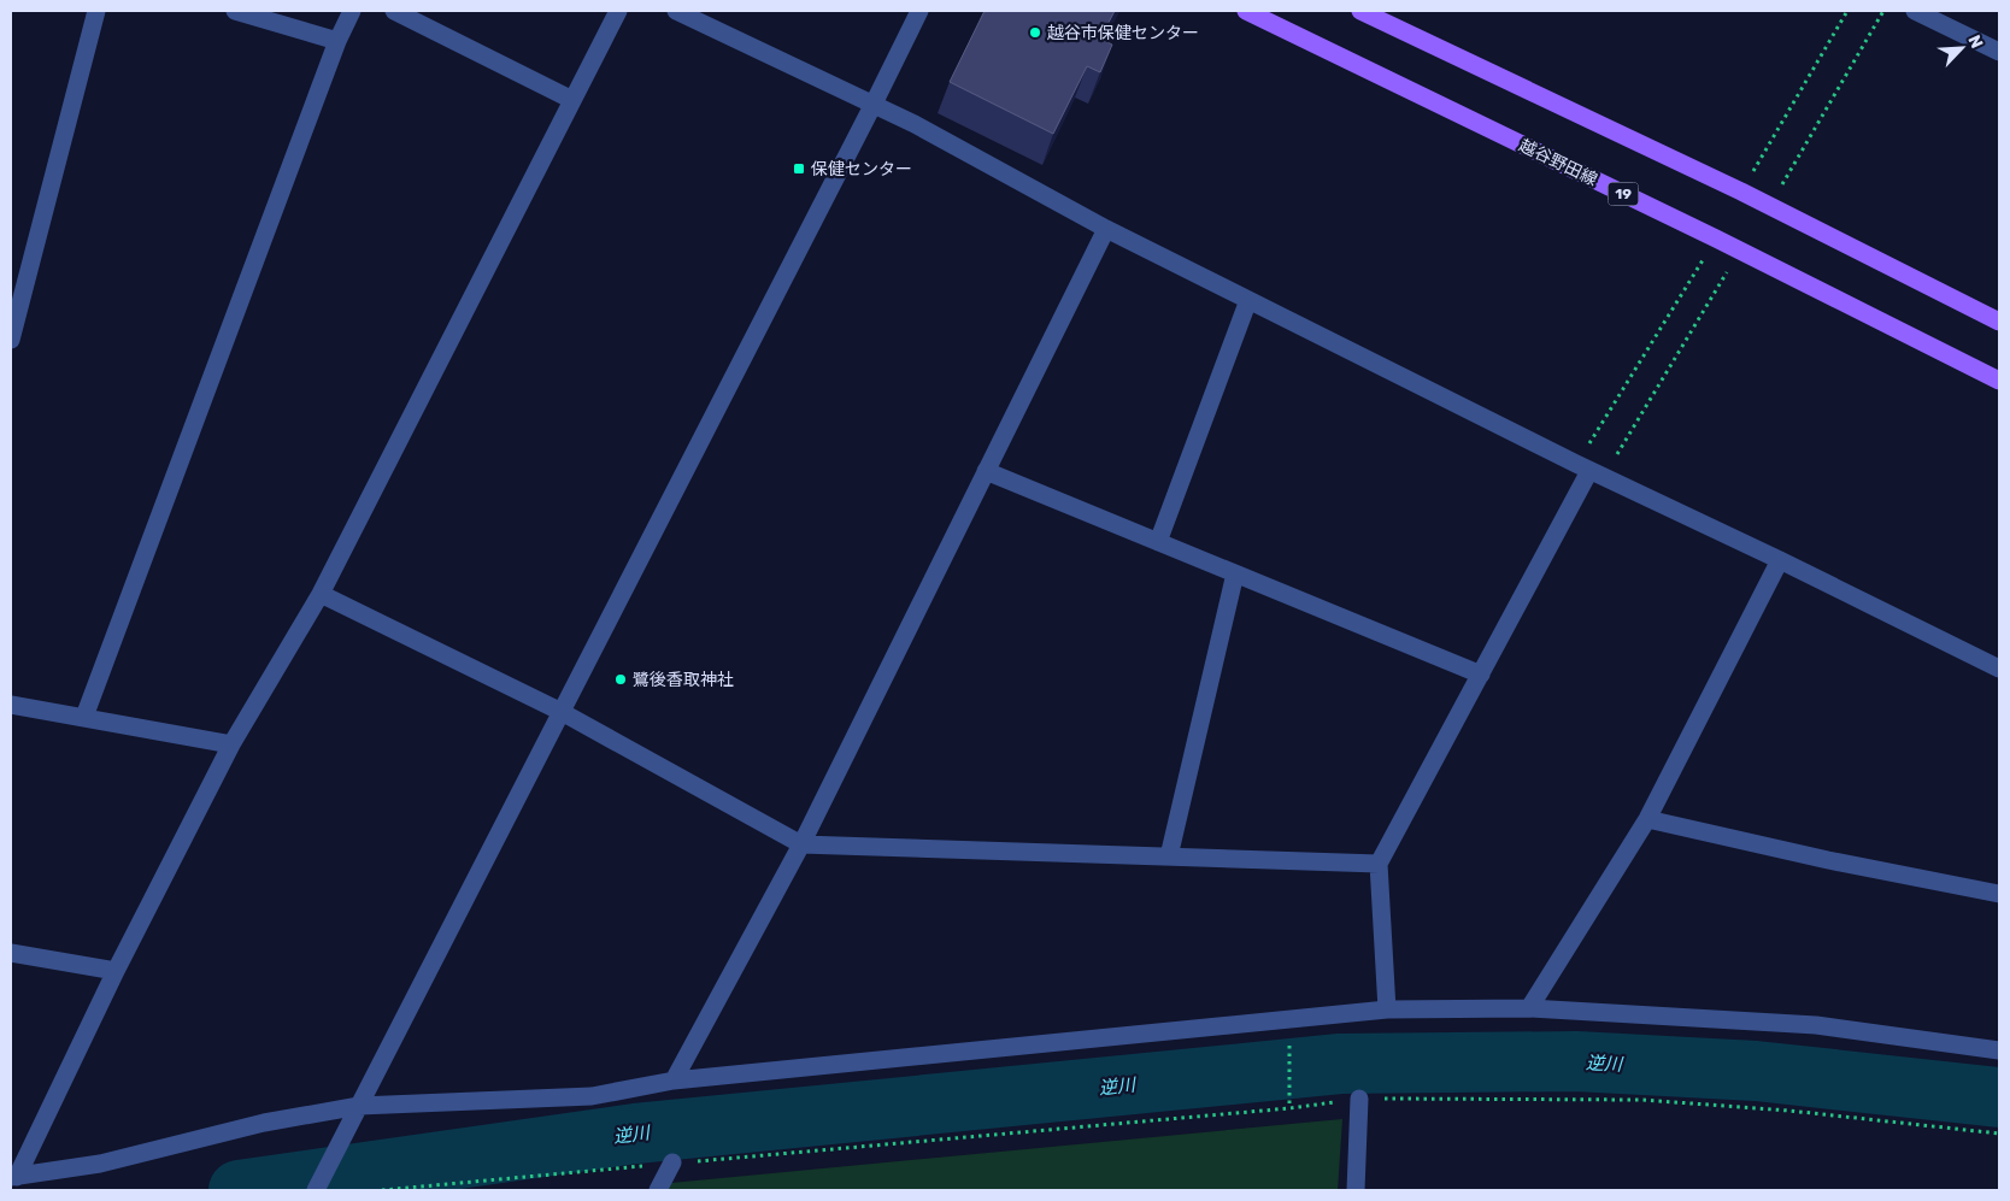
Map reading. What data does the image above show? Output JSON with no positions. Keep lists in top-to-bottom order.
{
  "streets": {
    "main road": ["越谷野田線", "19"]
  },
  "water": ["逆川"],
  "places": {
    "other": ["越谷市保健センター", "鷺後香取神社"],
    "transit": ["保健センター"]
  },
  "north": "top right"
}
